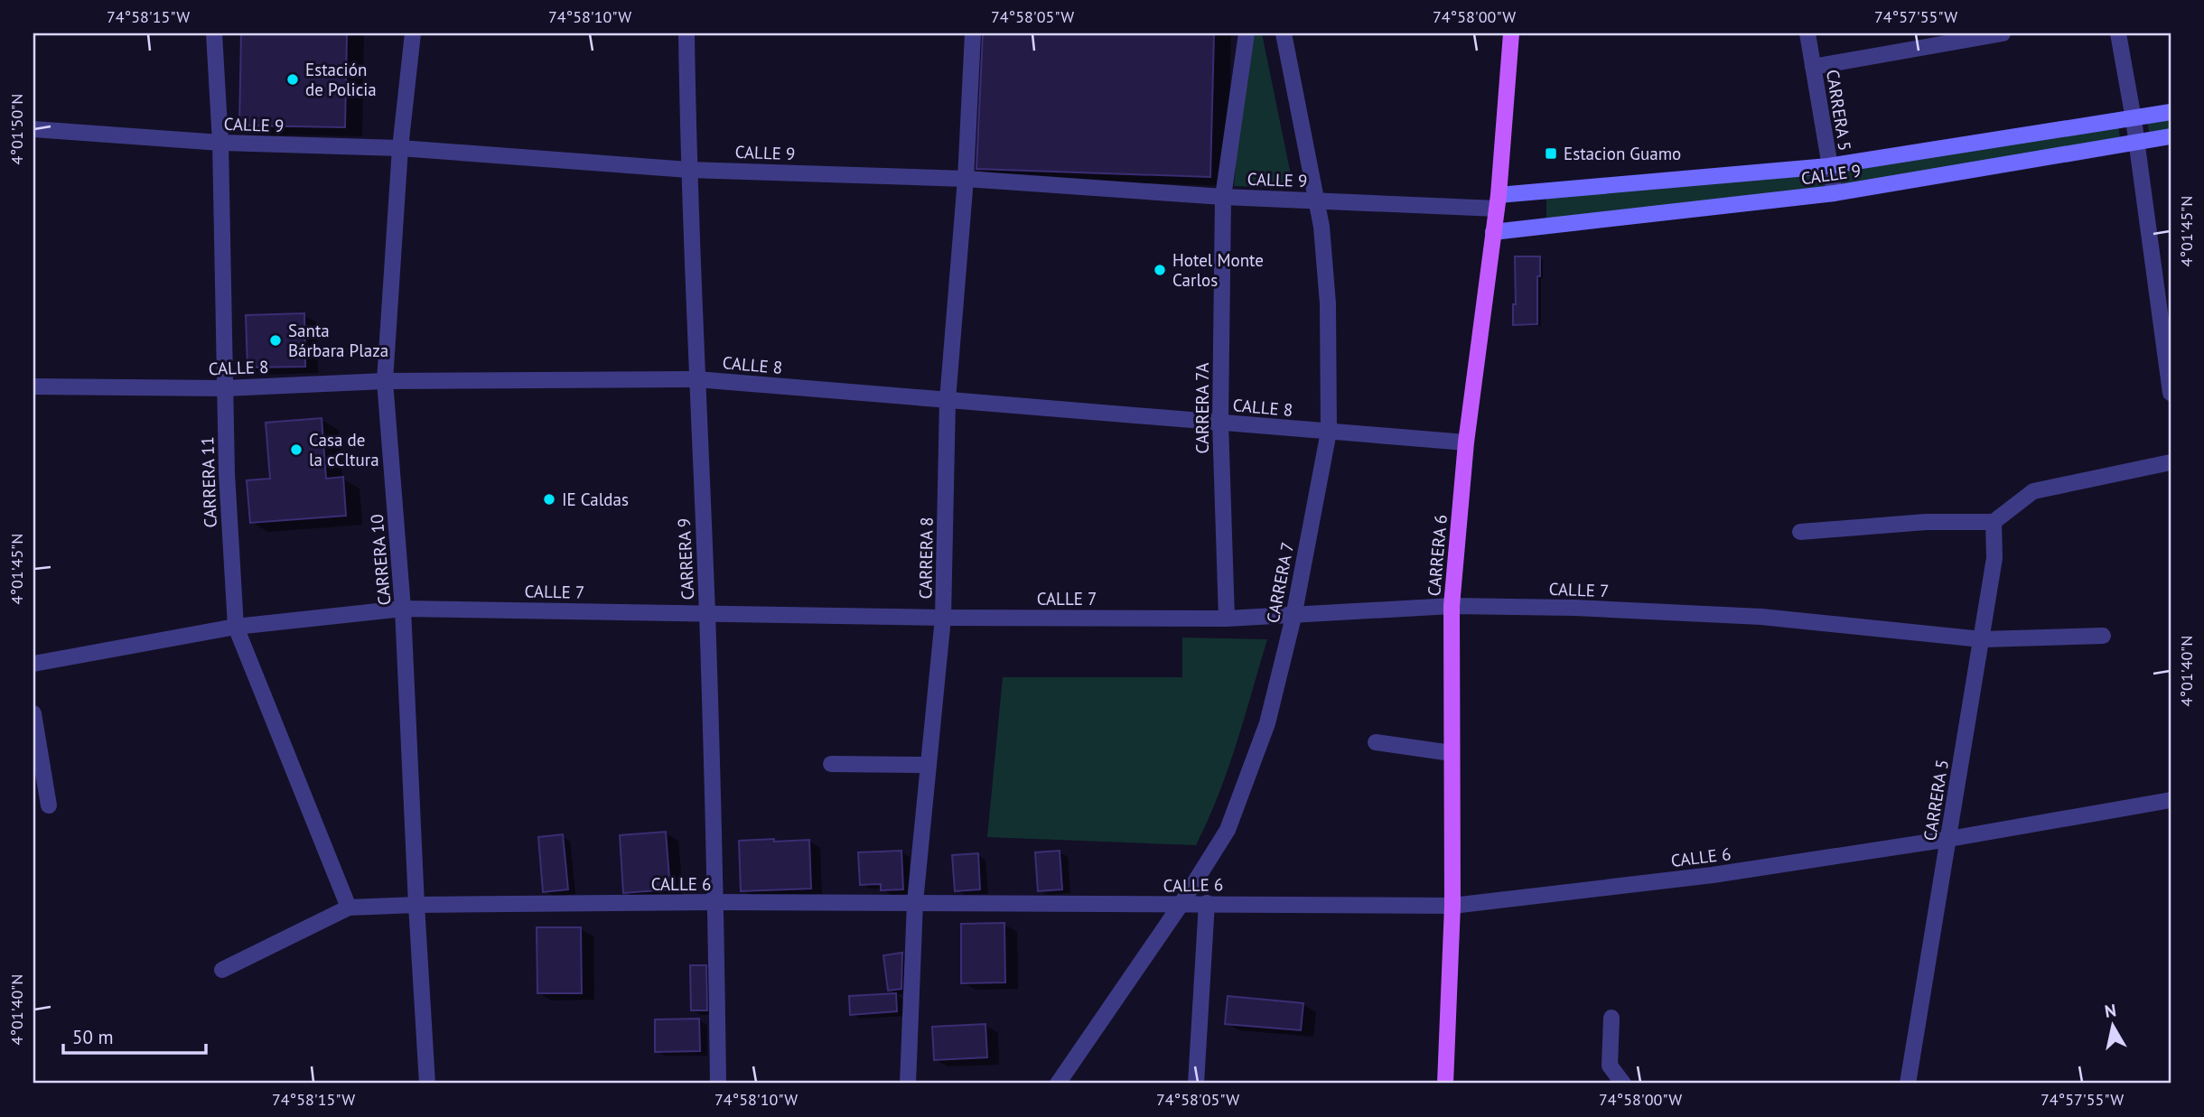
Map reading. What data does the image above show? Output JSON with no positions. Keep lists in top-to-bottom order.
{
  "streets": {
    "main road": ["CARRERA 6"],
    "street": [
      "CARRERA 5",
      "CALLE 9",
      "CALLE 8",
      "CARRERA 7A",
      "CARRERA 11",
      "CARRERA 8",
      "CARRERA 9",
      "CARRERA 10",
      "CARRERA 7",
      "CALLE 7",
      "CALLE 6"
    ]
  },
  "crossings": [
    ["CARRERA 5", "CALLE 9"],
    ["CARRERA 5", "CALLE 7"],
    ["CARRERA 5", "CALLE 6"],
    ["CALLE 9", "CARRERA 7A"],
    ["CALLE 9", "CARRERA 11"],
    ["CALLE 9", "CARRERA 6"],
    ["CALLE 9", "CARRERA 8"],
    ["CALLE 9", "CARRERA 9"],
    ["CALLE 9", "CARRERA 10"],
    ["CALLE 8", "CARRERA 7A"],
    ["CALLE 8", "CARRERA 11"],
    ["CALLE 8", "CARRERA 6"],
    ["CALLE 8", "CARRERA 8"],
    ["CALLE 8", "CARRERA 9"],
    ["CALLE 8", "CARRERA 10"],
    ["CALLE 8", "CARRERA 7"],
    ["CARRERA 7A", "CALLE 7"],
    ["CARRERA 11", "CALLE 7"],
    ["CARRERA 11", "CALLE 6"],
    ["CARRERA 6", "CALLE 7"],
    ["CARRERA 6", "CALLE 6"],
    ["CARRERA 8", "CALLE 7"],
    ["CARRERA 8", "CALLE 6"],
    ["CARRERA 9", "CALLE 7"],
    ["CARRERA 9", "CALLE 6"],
    ["CARRERA 10", "CALLE 7"],
    ["CARRERA 10", "CALLE 6"],
    ["CARRERA 7", "CALLE 7"],
    ["CARRERA 7", "CALLE 6"]
  ],
  "places": {
    "other": [
      "Estación de Policia",
      "Hotel Monte Carlos",
      "Santa Bárbara Plaza",
      "Casa de la cCltura",
      "IE Caldas"
    ],
    "transit": ["Estacion Guamo"]
  },
  "scale_bar": "50 m",
  "north": "top",
  "coordinates": [
    "74°58'15\"W",
    "74°58'10\"W",
    "74°58'05\"W",
    "74°58'00\"W",
    "74°57'55\"W",
    "4°01'50\"N",
    "4°01'45\"N",
    "4°01'40\"N"
  ]
}
